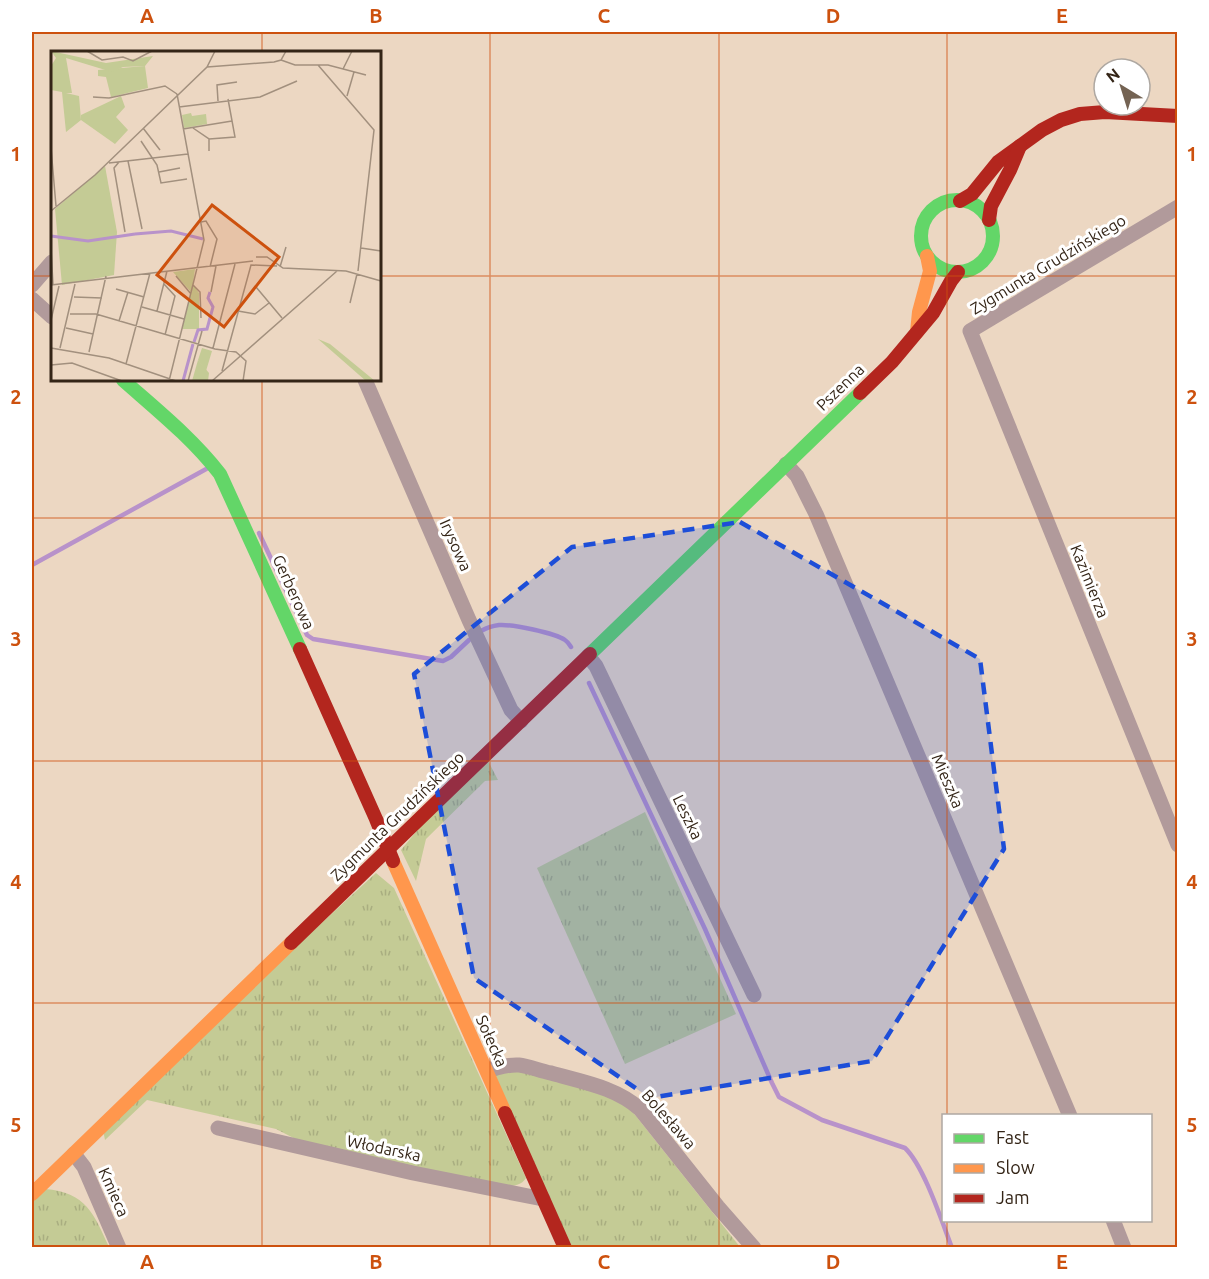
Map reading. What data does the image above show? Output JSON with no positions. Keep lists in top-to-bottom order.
{
  "streets": {
    "street": [
      "Zygmunta Grudzińskiego",
      "Pszenna",
      "Irysowa",
      "Kazimierza",
      "Gerberowa",
      "Mieszka",
      "Leszka",
      "Sołecka",
      "Bolesława",
      "Włodarska",
      "Kmieca"
    ]
  },
  "crossings": [
    ["Zygmunta Grudzińskiego", "Pszenna"],
    ["Zygmunta Grudzińskiego", "Irysowa"],
    ["Zygmunta Grudzińskiego", "Kazimierza"],
    ["Zygmunta Grudzińskiego", "Gerberowa"],
    ["Zygmunta Grudzińskiego", "Mieszka"],
    ["Zygmunta Grudzińskiego", "Leszka"],
    ["Zygmunta Grudzińskiego", "Sołecka"],
    ["Zygmunta Grudzińskiego", "Kmieca"],
    ["Pszenna", "Mieszka"],
    ["Gerberowa", "Sołecka"],
    ["Sołecka", "Bolesława"],
    ["Sołecka", "Włodarska"]
  ],
  "legend": ["Fast", "Slow", "Jam"],
  "north": "top left",
  "grid": {
    "columns": [
      "A",
      "B",
      "C",
      "D",
      "E"
    ],
    "rows": [
      "1",
      "2",
      "3",
      "4",
      "5"
    ]
  }
}
